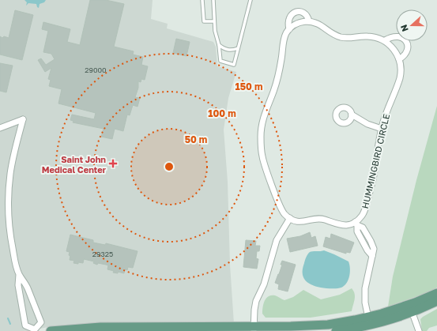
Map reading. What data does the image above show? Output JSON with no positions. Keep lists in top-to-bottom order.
{
  "streets": {
    "street": ["HUMMINGBIRD CIRCLE"]
  },
  "places": {
    "health": ["Saint John Medical Center"]
  },
  "house_numbers": ["29000", "29325"],
  "north": "left",
  "rings": ["150 m", "100 m", "50 m"]
}
